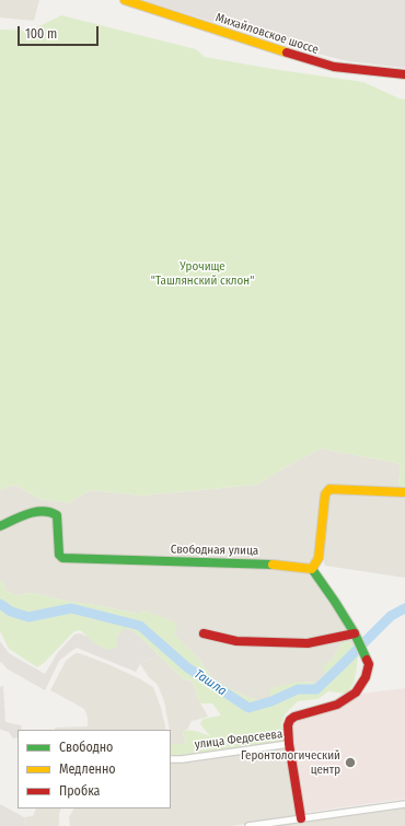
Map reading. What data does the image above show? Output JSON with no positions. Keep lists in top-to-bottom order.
{
  "streets": {
    "street": ["Михайловское шоссе", "Свободная улица", "улица Федосеева"]
  },
  "water": ["Ташла"],
  "parks": ["Урочище \"Ташлянский склон\""],
  "places": ["Геронтологический центр"],
  "legend": ["Свободно", "Медленно", "Пробка"],
  "scale_bar": "100 m"
}
